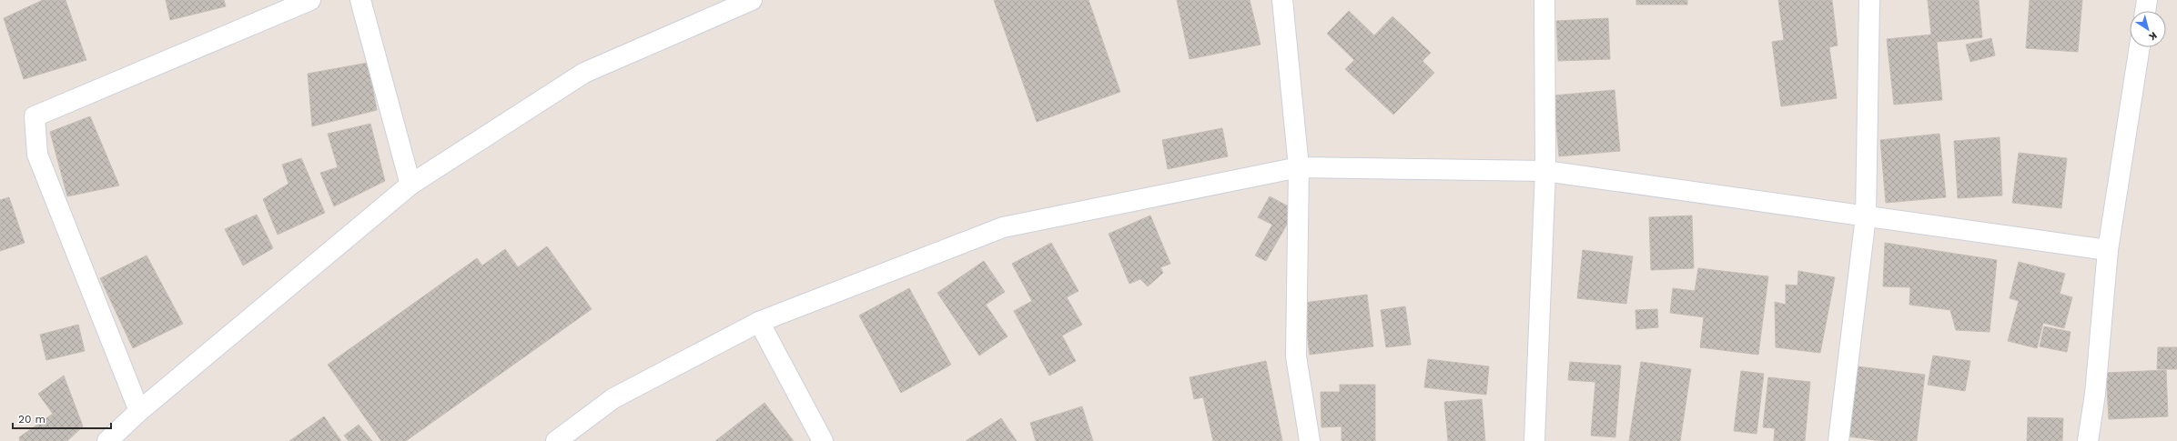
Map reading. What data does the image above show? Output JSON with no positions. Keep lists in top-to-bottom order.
{
  "scale_bar": "20 m",
  "north": "bottom right"
}
